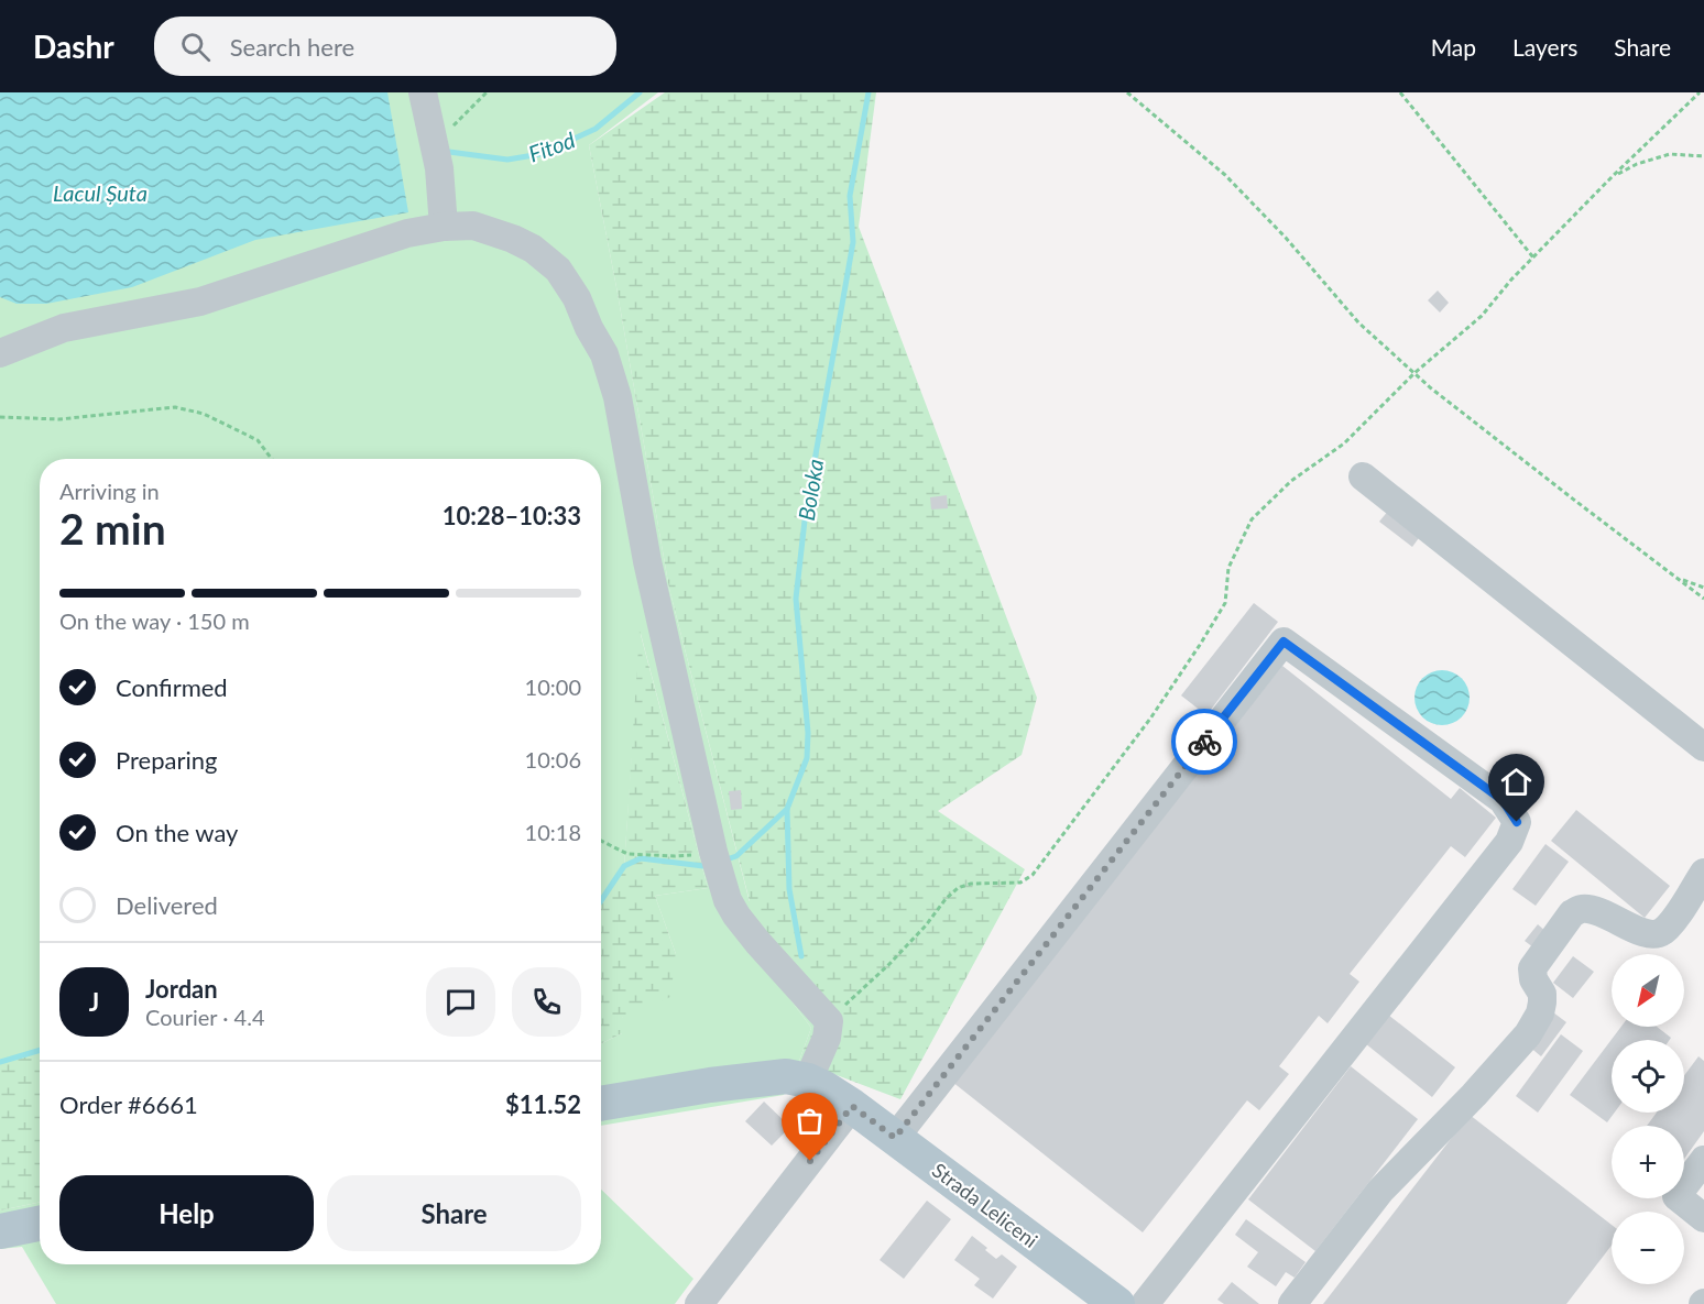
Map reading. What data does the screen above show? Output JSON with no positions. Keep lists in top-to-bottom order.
{
  "streets": {
    "main road": ["Strada Leliceni"]
  },
  "water": ["Fitod", "Lacul Șuta", "Boloka"],
  "north": "bottom left",
  "page": {
    "header": "Dashr",
    "search": "Search here",
    "nav": ["Map", "Layers", "Share"],
    "heading": ["2 min", "Arriving in", "10:28–10:33"],
    "panel": [
      "Jordan",
      "Courier · 4.4",
      "Order #6661",
      "$11.52"
    ],
    "bar": "On the way · 150 m",
    "list": [
      ["Confirmed", "10:00"],
      ["Preparing", "10:06"],
      ["On the way", "10:18"],
      "Delivered"
    ],
    "map_buttons": ["+", "−"],
    "round": "J",
    "buttons": ["Help", "Share"]
  }
}
